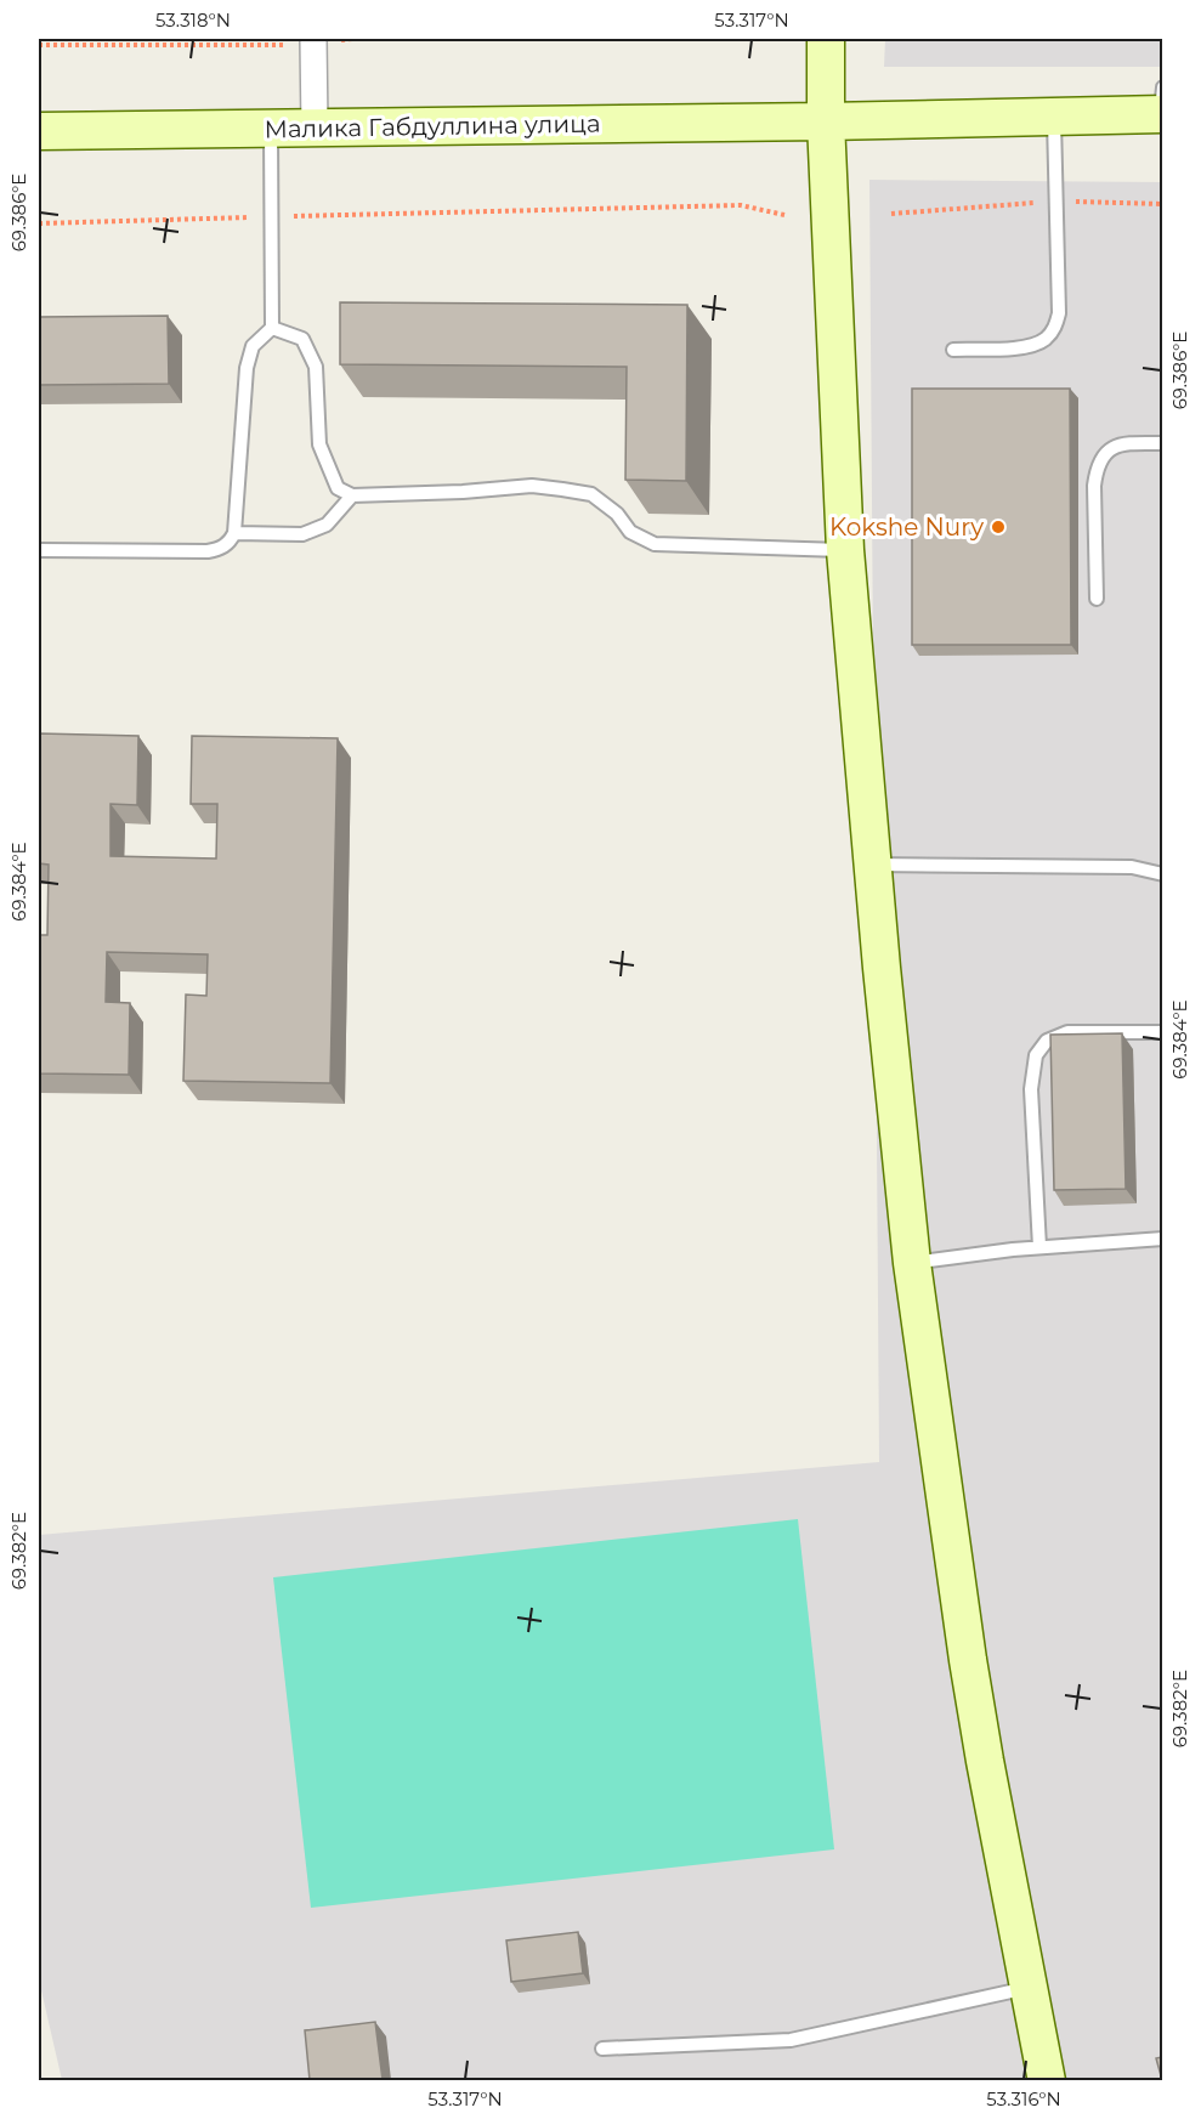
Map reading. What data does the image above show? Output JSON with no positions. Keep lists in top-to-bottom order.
{
  "streets": {
    "street": ["Малика Габдуллина улица"]
  },
  "places": ["Kokshe Nury"],
  "coordinates": [
    "53.318°N",
    "53.317°N",
    "69.386°E",
    "69.384°E",
    "69.382°E",
    "53.316°N"
  ]
}
